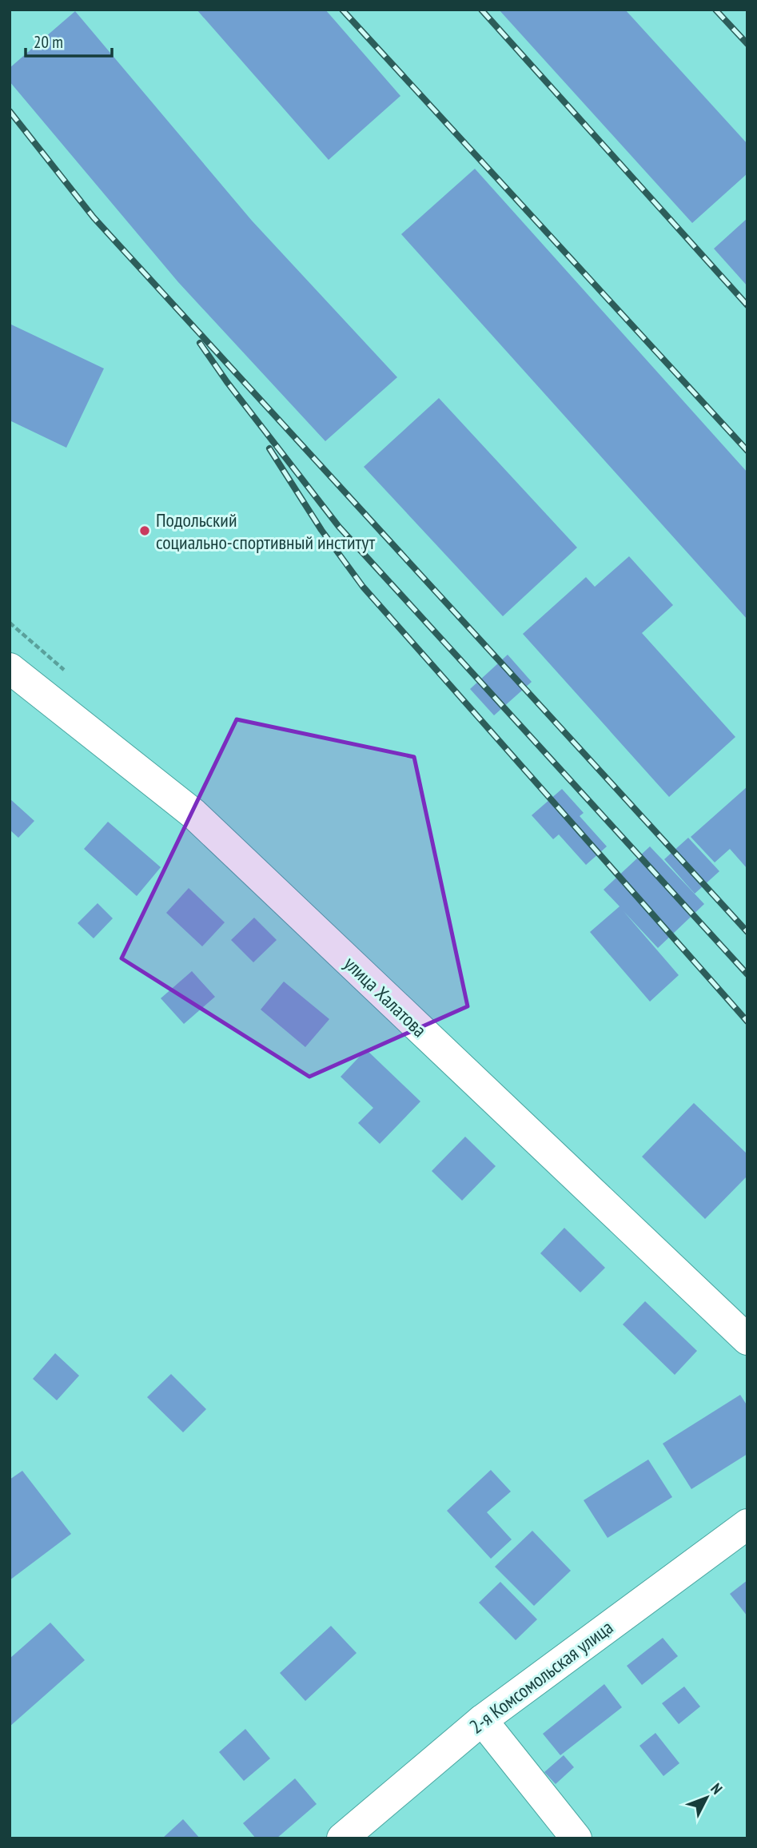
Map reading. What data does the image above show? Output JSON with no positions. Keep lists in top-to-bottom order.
{
  "streets": {
    "street": ["улица Халатова", "2-я Комсомольская улица"]
  },
  "places": ["Подольский социально-спортивный институт"],
  "scale_bar": "20 m",
  "north": "top right"
}
